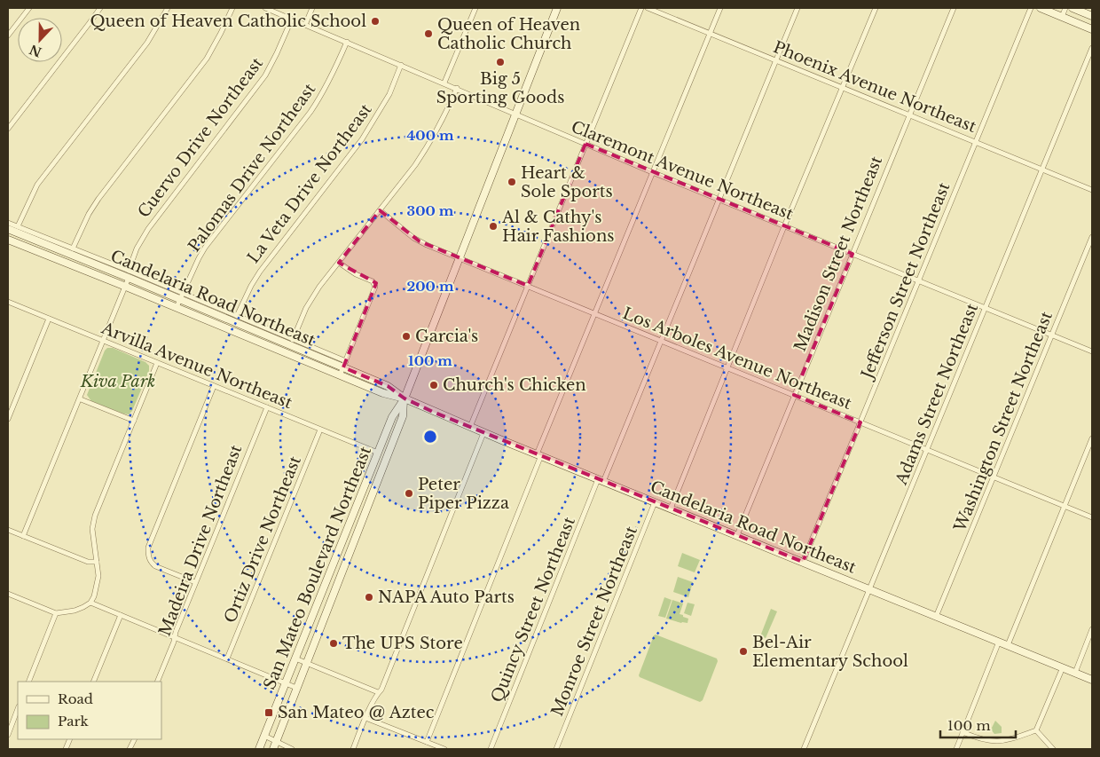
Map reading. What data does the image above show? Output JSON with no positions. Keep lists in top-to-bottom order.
{
  "streets": {
    "main road": ["Candelaria Road Northeast", "San Mateo Boulevard Northeast"],
    "street": [
      "Phoenix Avenue Northeast",
      "Cuervo Drive Northeast",
      "Palomas Drive Northeast",
      "Claremont Avenue Northeast",
      "La Veta Drive Northeast",
      "Madison Street Northeast",
      "Jefferson Street Northeast",
      "Los Arboles Avenue Northeast",
      "Arvilla Avenue Northeast",
      "Adams Street Northeast",
      "Washington Street Northeast",
      "Ortiz Drive Northeast",
      "Madeira Drive Northeast",
      "Quincy Street Northeast",
      "Monroe Street Northeast"
    ]
  },
  "crossings": [
    ["Phoenix Avenue Northeast", "Madison Street Northeast"],
    ["Phoenix Avenue Northeast", "Jefferson Street Northeast"],
    ["Phoenix Avenue Northeast", "Adams Street Northeast"],
    ["Phoenix Avenue Northeast", "Quincy Street Northeast"],
    ["Cuervo Drive Northeast", "Claremont Avenue Northeast"],
    ["Cuervo Drive Northeast", "Candelaria Road Northeast"],
    ["Cuervo Drive Northeast", "Arvilla Avenue Northeast"],
    ["Palomas Drive Northeast", "Claremont Avenue Northeast"],
    ["Palomas Drive Northeast", "Candelaria Road Northeast"],
    ["Claremont Avenue Northeast", "La Veta Drive Northeast"],
    ["Claremont Avenue Northeast", "Madison Street Northeast"],
    ["Claremont Avenue Northeast", "Jefferson Street Northeast"],
    ["Claremont Avenue Northeast", "Adams Street Northeast"],
    ["Claremont Avenue Northeast", "Washington Street Northeast"],
    ["Claremont Avenue Northeast", "San Mateo Boulevard Northeast"],
    ["Claremont Avenue Northeast", "Quincy Street Northeast"],
    ["Madison Street Northeast", "Candelaria Road Northeast"],
    ["Madison Street Northeast", "Los Arboles Avenue Northeast"],
    ["Jefferson Street Northeast", "Candelaria Road Northeast"],
    ["Jefferson Street Northeast", "Los Arboles Avenue Northeast"],
    ["Candelaria Road Northeast", "Adams Street Northeast"],
    ["Candelaria Road Northeast", "Washington Street Northeast"],
    ["Candelaria Road Northeast", "San Mateo Boulevard Northeast"],
    ["Candelaria Road Northeast", "Quincy Street Northeast"],
    ["Candelaria Road Northeast", "Monroe Street Northeast"],
    ["Los Arboles Avenue Northeast", "Adams Street Northeast"],
    ["Los Arboles Avenue Northeast", "Washington Street Northeast"],
    ["Los Arboles Avenue Northeast", "San Mateo Boulevard Northeast"],
    ["Los Arboles Avenue Northeast", "Quincy Street Northeast"],
    ["Arvilla Avenue Northeast", "Ortiz Drive Northeast"],
    ["Arvilla Avenue Northeast", "Madeira Drive Northeast"],
    ["Arvilla Avenue Northeast", "San Mateo Boulevard Northeast"]
  ],
  "parks": ["Kiva Park"],
  "places": {
    "other": [
      "Queen of Heaven Catholic School",
      "Queen of Heaven Catholic Church",
      "Big 5 Sporting Goods",
      "Heart & Sole Sports",
      "Al & Cathy's Hair Fashions",
      "Garcia's",
      "Church's Chicken",
      "Peter Piper Pizza",
      "NAPA Auto Parts",
      "The UPS Store",
      "Bel-Air Elementary School"
    ],
    "transit": ["San Mateo @ Aztec"]
  },
  "legend": ["Road", "Park"],
  "scale_bar": "100 m",
  "north": "bottom",
  "rings": [
    "400 m",
    "300 m",
    "200 m",
    "100 m"
  ]
}
